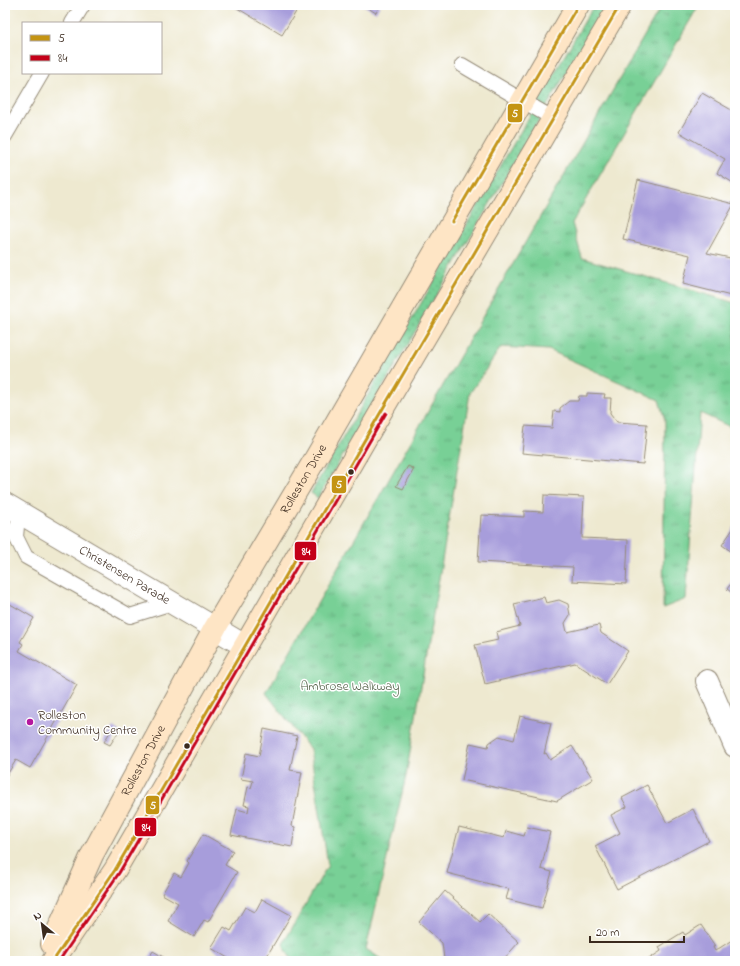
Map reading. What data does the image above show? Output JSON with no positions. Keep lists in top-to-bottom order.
{
  "streets": {
    "main road": ["Rolleston Drive"],
    "street": ["Christensen Parade"]
  },
  "crossings": [
    ["Rolleston Drive", "Christensen Parade"]
  ],
  "parks": ["Ambrose Walkway"],
  "places": ["Rolleston Community Centre"],
  "lines": ["transit line 5", "transit line 84"],
  "legend": ["5", "84"],
  "scale_bar": "20 m",
  "north": "top left"
}
